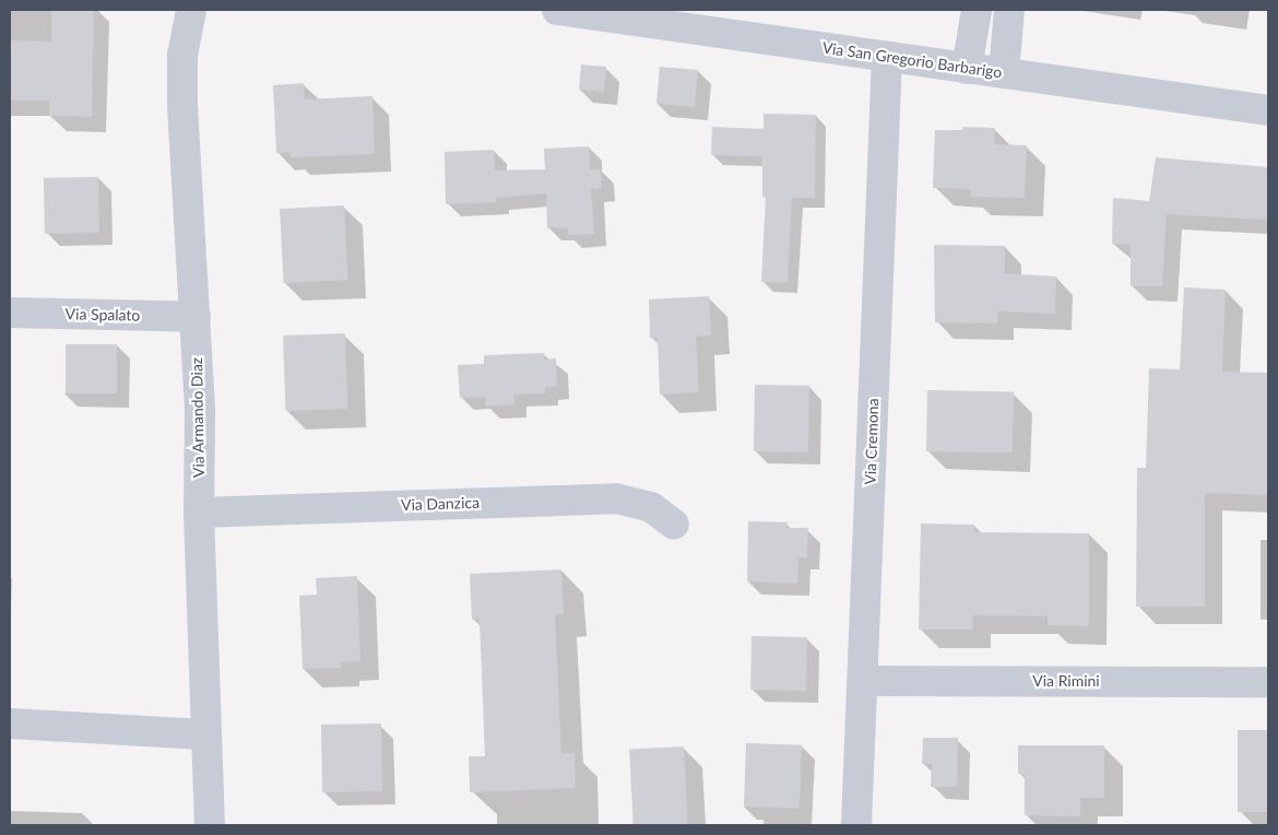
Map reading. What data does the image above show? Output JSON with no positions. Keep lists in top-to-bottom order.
{
  "streets": {
    "street": [
      "Via San Gregorio Barbarigo",
      "Via Spalato",
      "Via Armando Diaz",
      "Via Cremona",
      "Via Danzica",
      "Via Rimini"
    ]
  },
  "crossings": [
    ["Via San Gregorio Barbarigo", "Via Cremona"],
    ["Via Spalato", "Via Armando Diaz"],
    ["Via Armando Diaz", "Via Danzica"],
    ["Via Cremona", "Via Rimini"]
  ]
}
